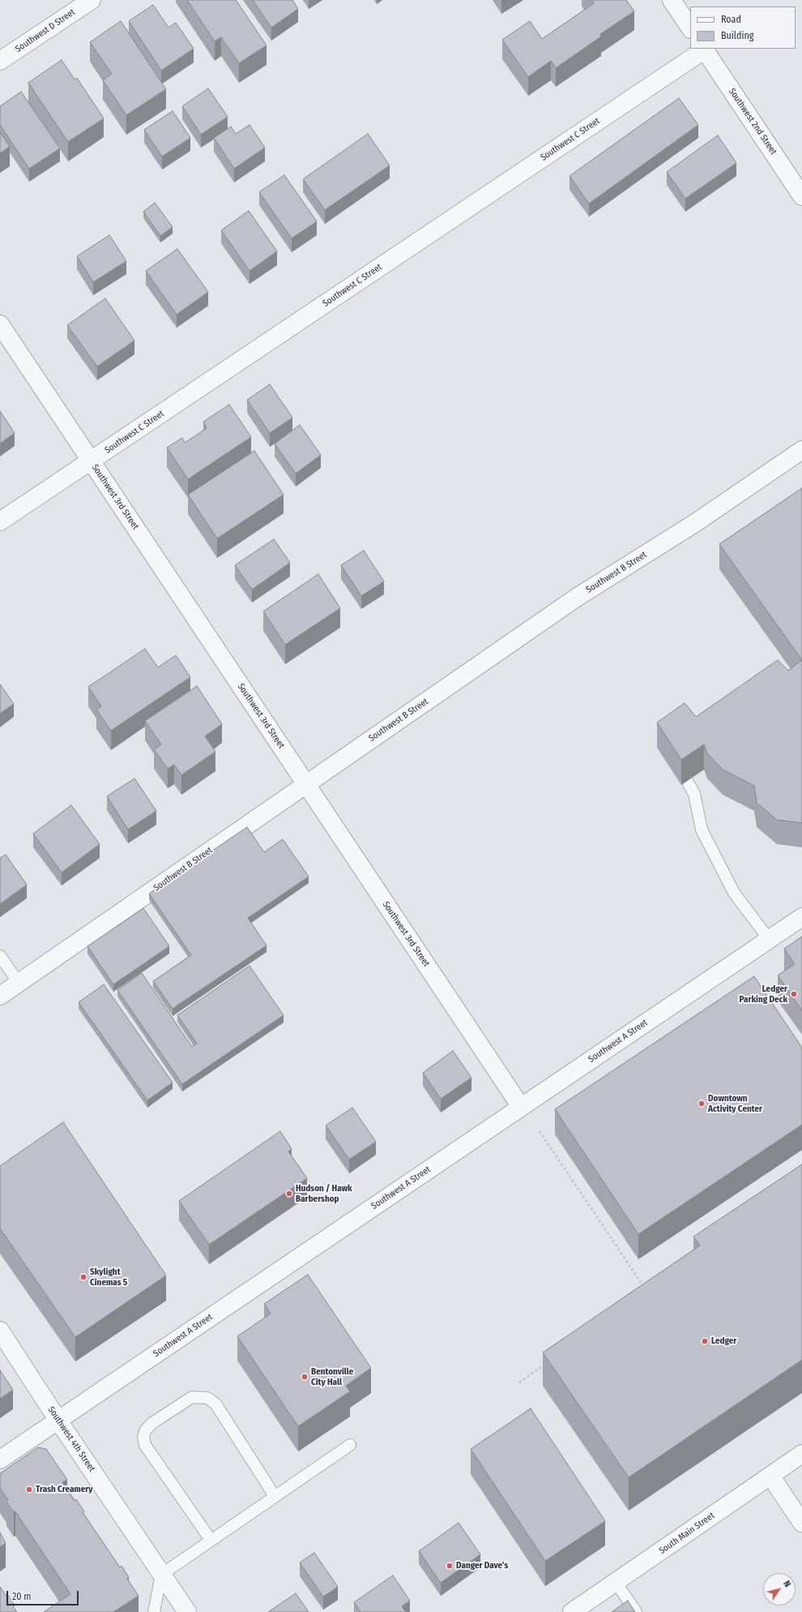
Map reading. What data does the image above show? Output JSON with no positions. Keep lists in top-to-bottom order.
{
  "streets": {
    "street": [
      "Southwest D Street",
      "Southwest 2nd Street",
      "Southwest C Street",
      "Southwest 3rd Street",
      "Southwest B Street",
      "Southwest A Street",
      "Southwest 4th Street",
      "South Main Street"
    ]
  },
  "crossings": [
    ["Southwest 2nd Street", "Southwest C Street"],
    ["Southwest C Street", "Southwest 3rd Street"],
    ["Southwest 3rd Street", "Southwest B Street"],
    ["Southwest 3rd Street", "Southwest A Street"],
    ["Southwest A Street", "Southwest 4th Street"]
  ],
  "places": [
    "Ledger Parking Deck",
    "Downtown Activity Center",
    "Hudson / Hawk Barbershop",
    "Skylight Cinemas 5",
    "Ledger",
    "Bentonville City Hall",
    "Trash Creamery",
    "Danger Dave's"
  ],
  "legend": ["Road", "Building"],
  "scale_bar": "20 m",
  "north": "top right"
}
